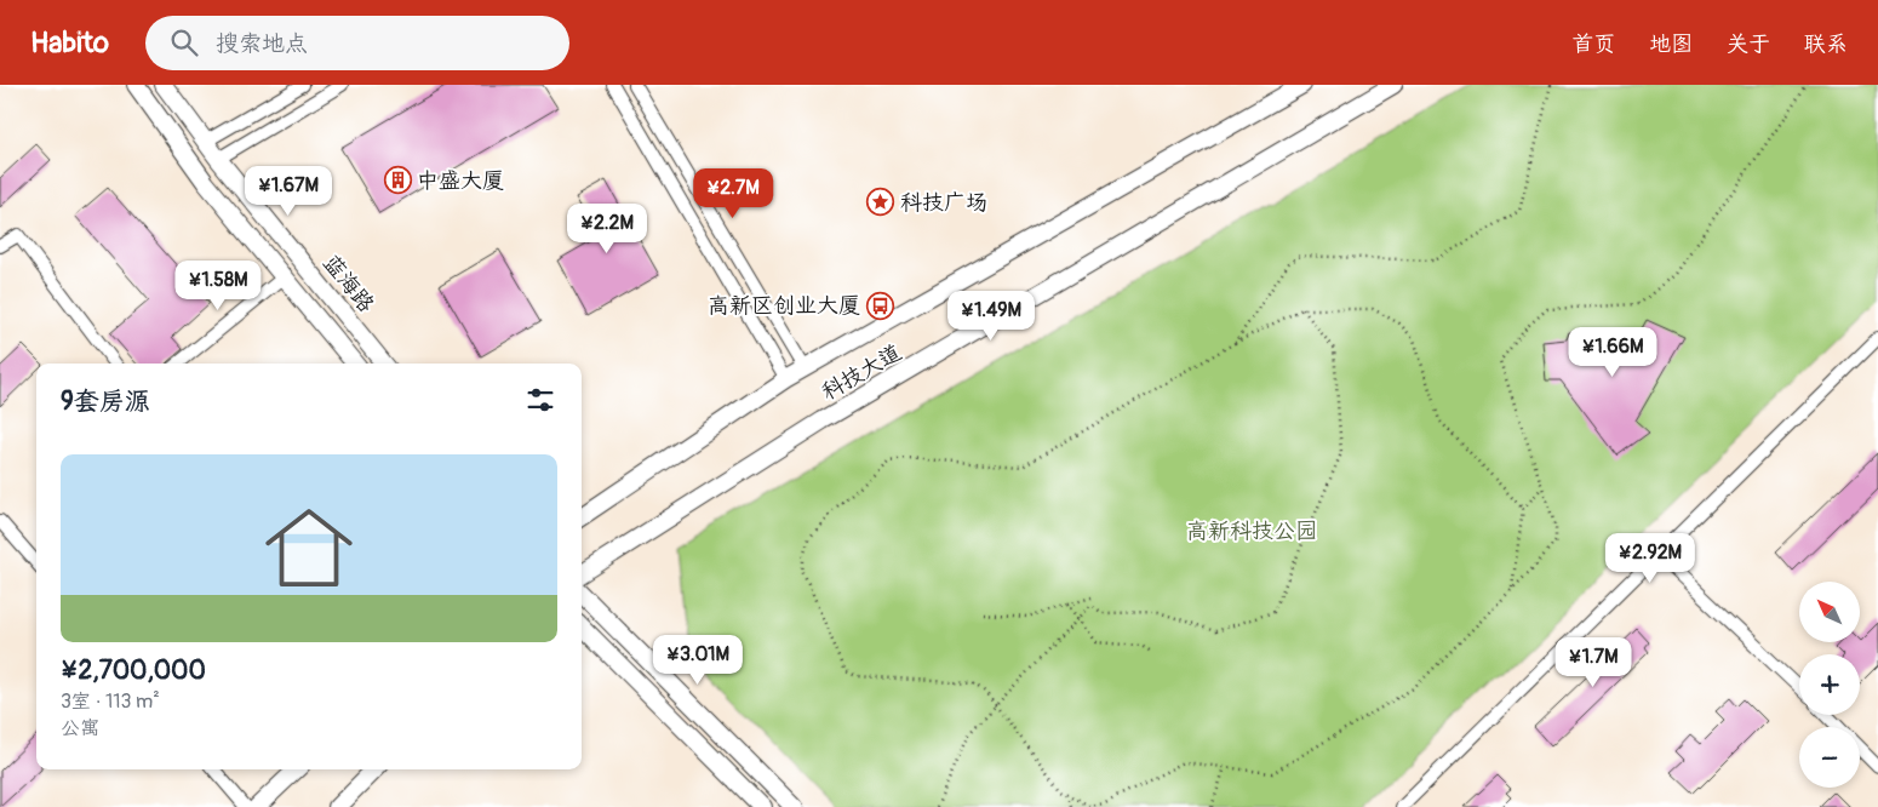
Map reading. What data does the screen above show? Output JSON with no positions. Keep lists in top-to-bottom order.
{
  "streets": {
    "main road": ["蓝海路", "科技大道"]
  },
  "parks": ["高新科技公园"],
  "places": {
    "building": ["中盛大厦"],
    "place": ["科技广场"],
    "bus stop": ["高新区创业大厦"]
  },
  "north": "top left",
  "page": {
    "header": "Habito",
    "search": "搜索地点",
    "nav": [
      "首页",
      "地图",
      "关于",
      "联系"
    ],
    "price": [
      "¥1.67M",
      "¥2.7M",
      "¥2.2M",
      "¥1.58M",
      "¥1.49M",
      "¥1.66M",
      "¥2.92M",
      "¥3.01M",
      "¥1.7M"
    ],
    "heading": "9套房源",
    "list": [
      {
        "name": "¥2,700,000",
        "note": "3室 · 113 m² · 公寓"
      }
    ],
    "map_buttons": ["+", "−"]
  }
}
